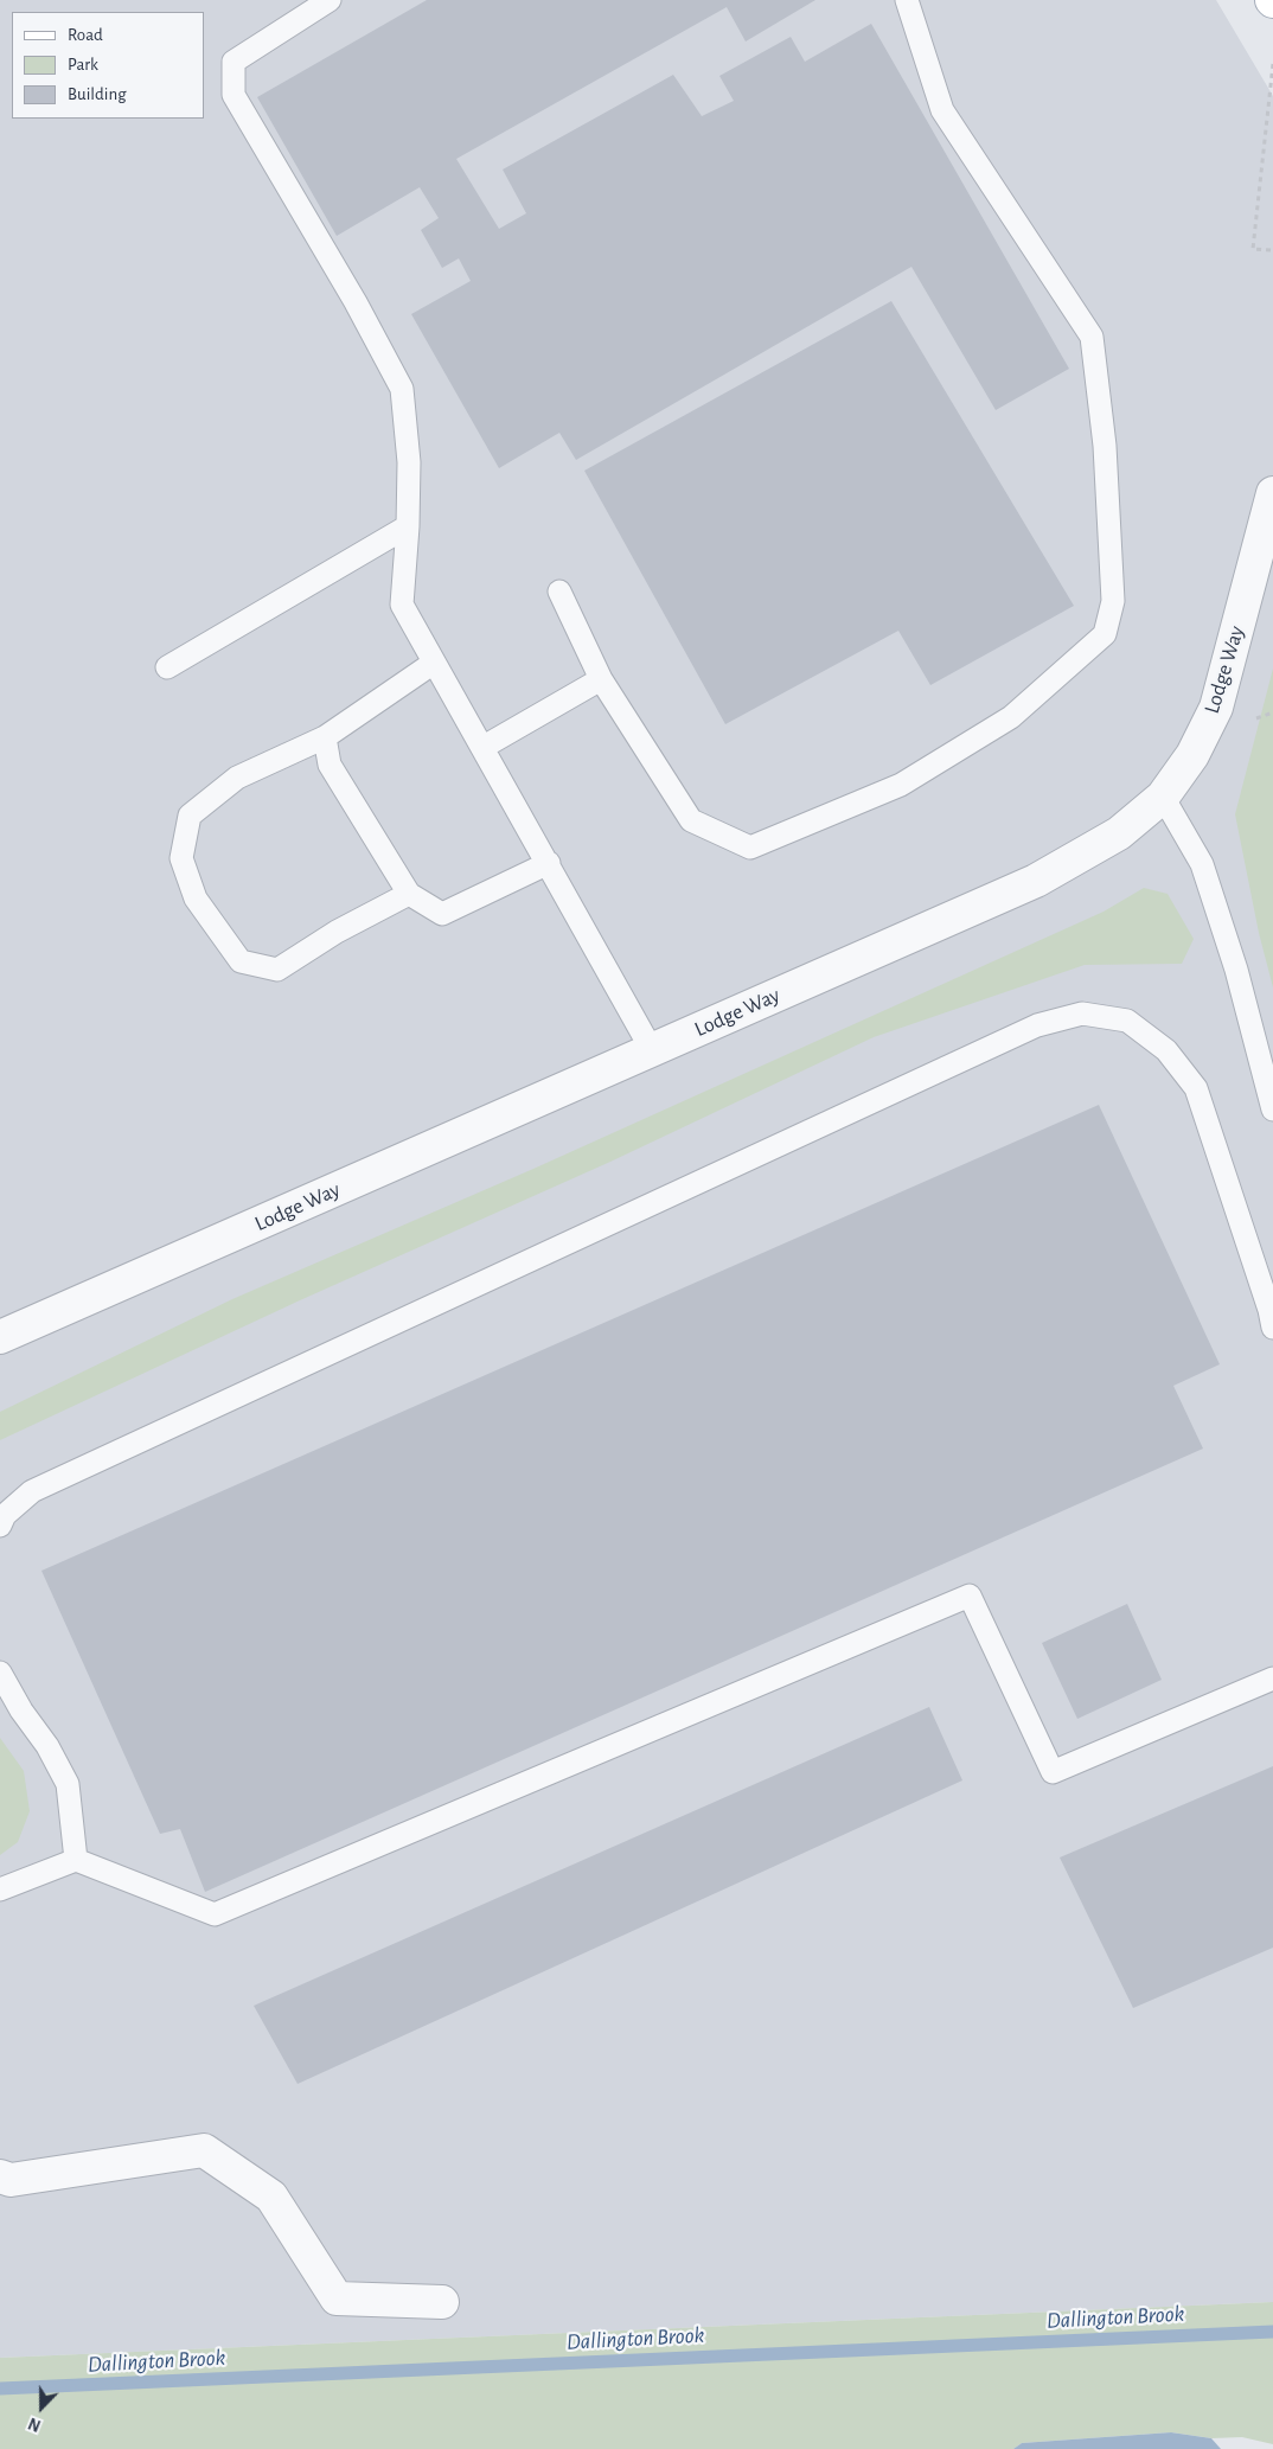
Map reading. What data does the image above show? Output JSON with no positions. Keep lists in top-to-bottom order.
{
  "streets": {
    "street": ["Lodge Way"]
  },
  "water": ["Dallington Brook"],
  "legend": ["Road", "Park", "Building"],
  "north": "bottom"
}
